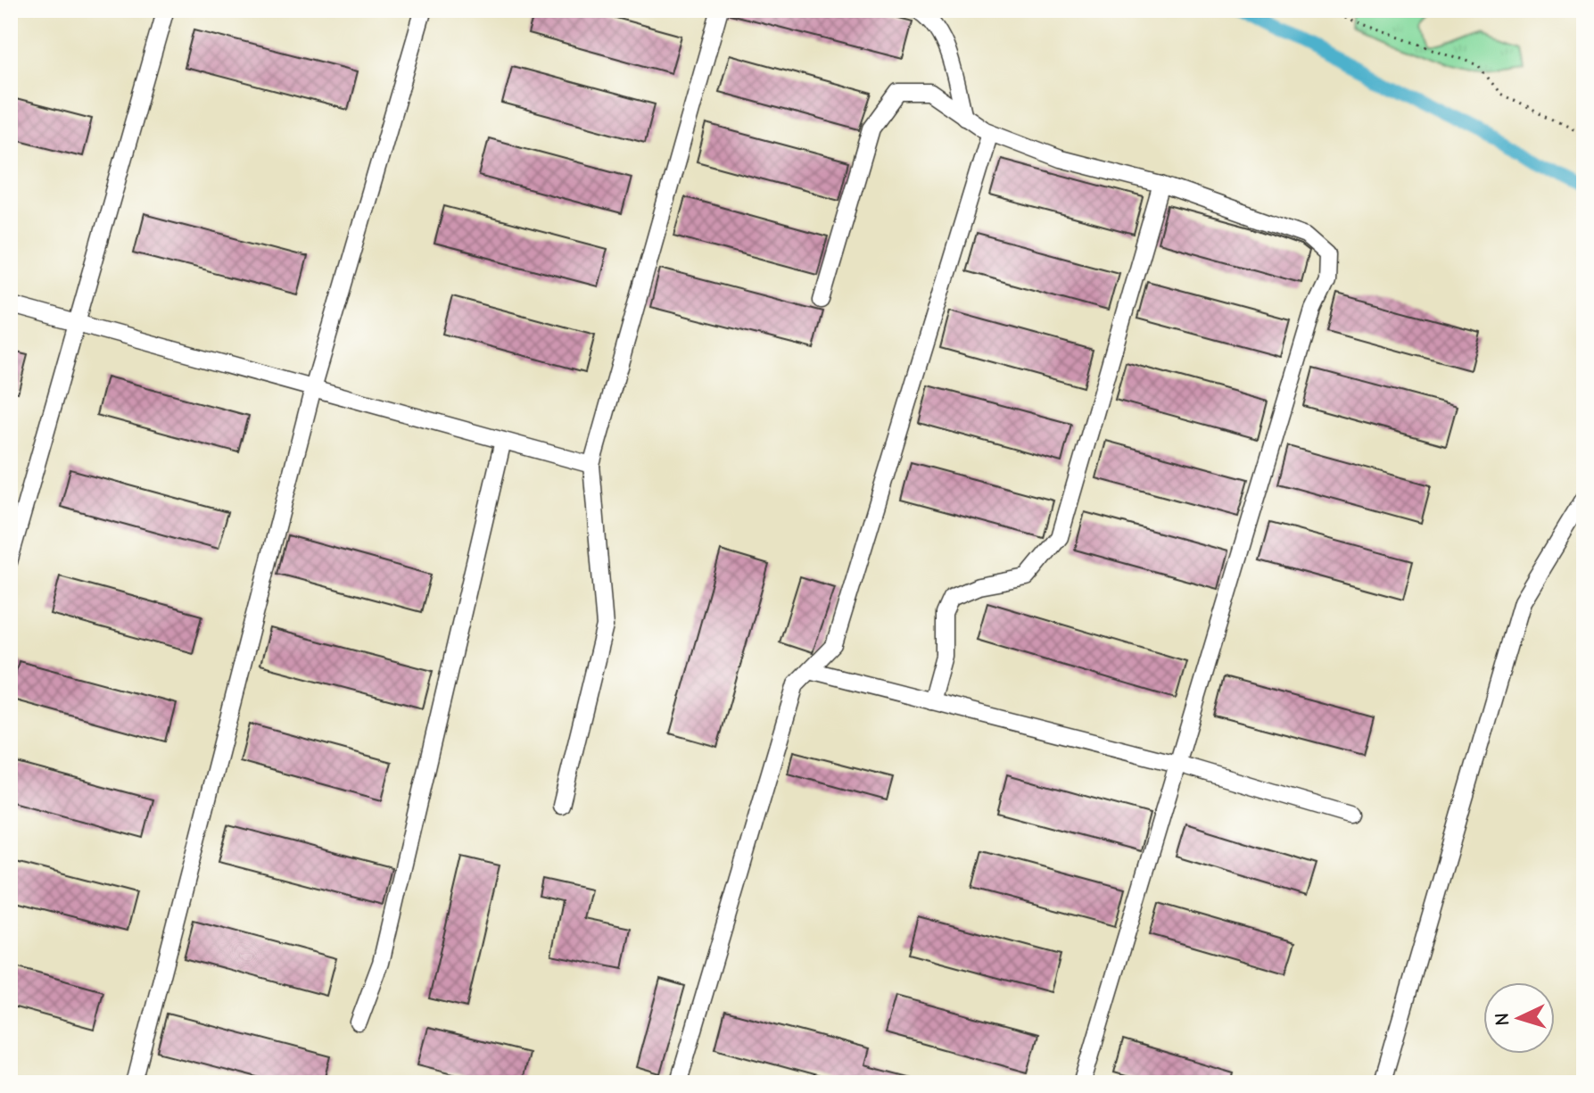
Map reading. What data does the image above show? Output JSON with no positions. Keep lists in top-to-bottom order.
{
  "north": "left"
}
